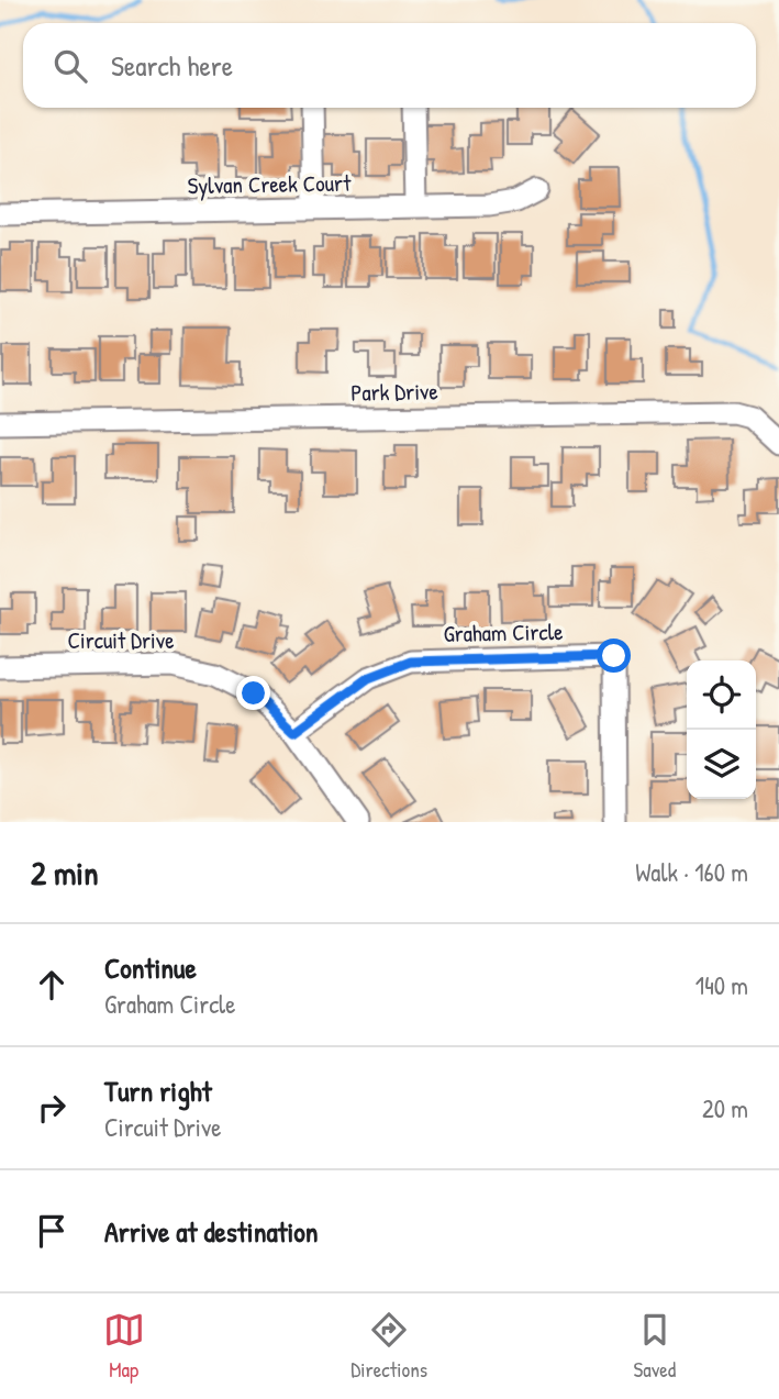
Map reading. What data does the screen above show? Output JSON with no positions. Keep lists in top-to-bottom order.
{
  "streets": {
    "street": [
      "Sylvan Creek Court",
      "Park Drive",
      "Graham Circle",
      "Circuit Drive"
    ]
  },
  "crossings": [
    ["Graham Circle", "Circuit Drive"]
  ],
  "page": {
    "search": "Search here",
    "heading": ["2 min", "Walk · 160 m"],
    "list": [
      ["Continue", "Graham Circle", "140 m"],
      ["Turn right", "Circuit Drive", "20 m"],
      "Arrive at destination"
    ],
    "nav": ["Map", "Directions", "Saved"]
  }
}
